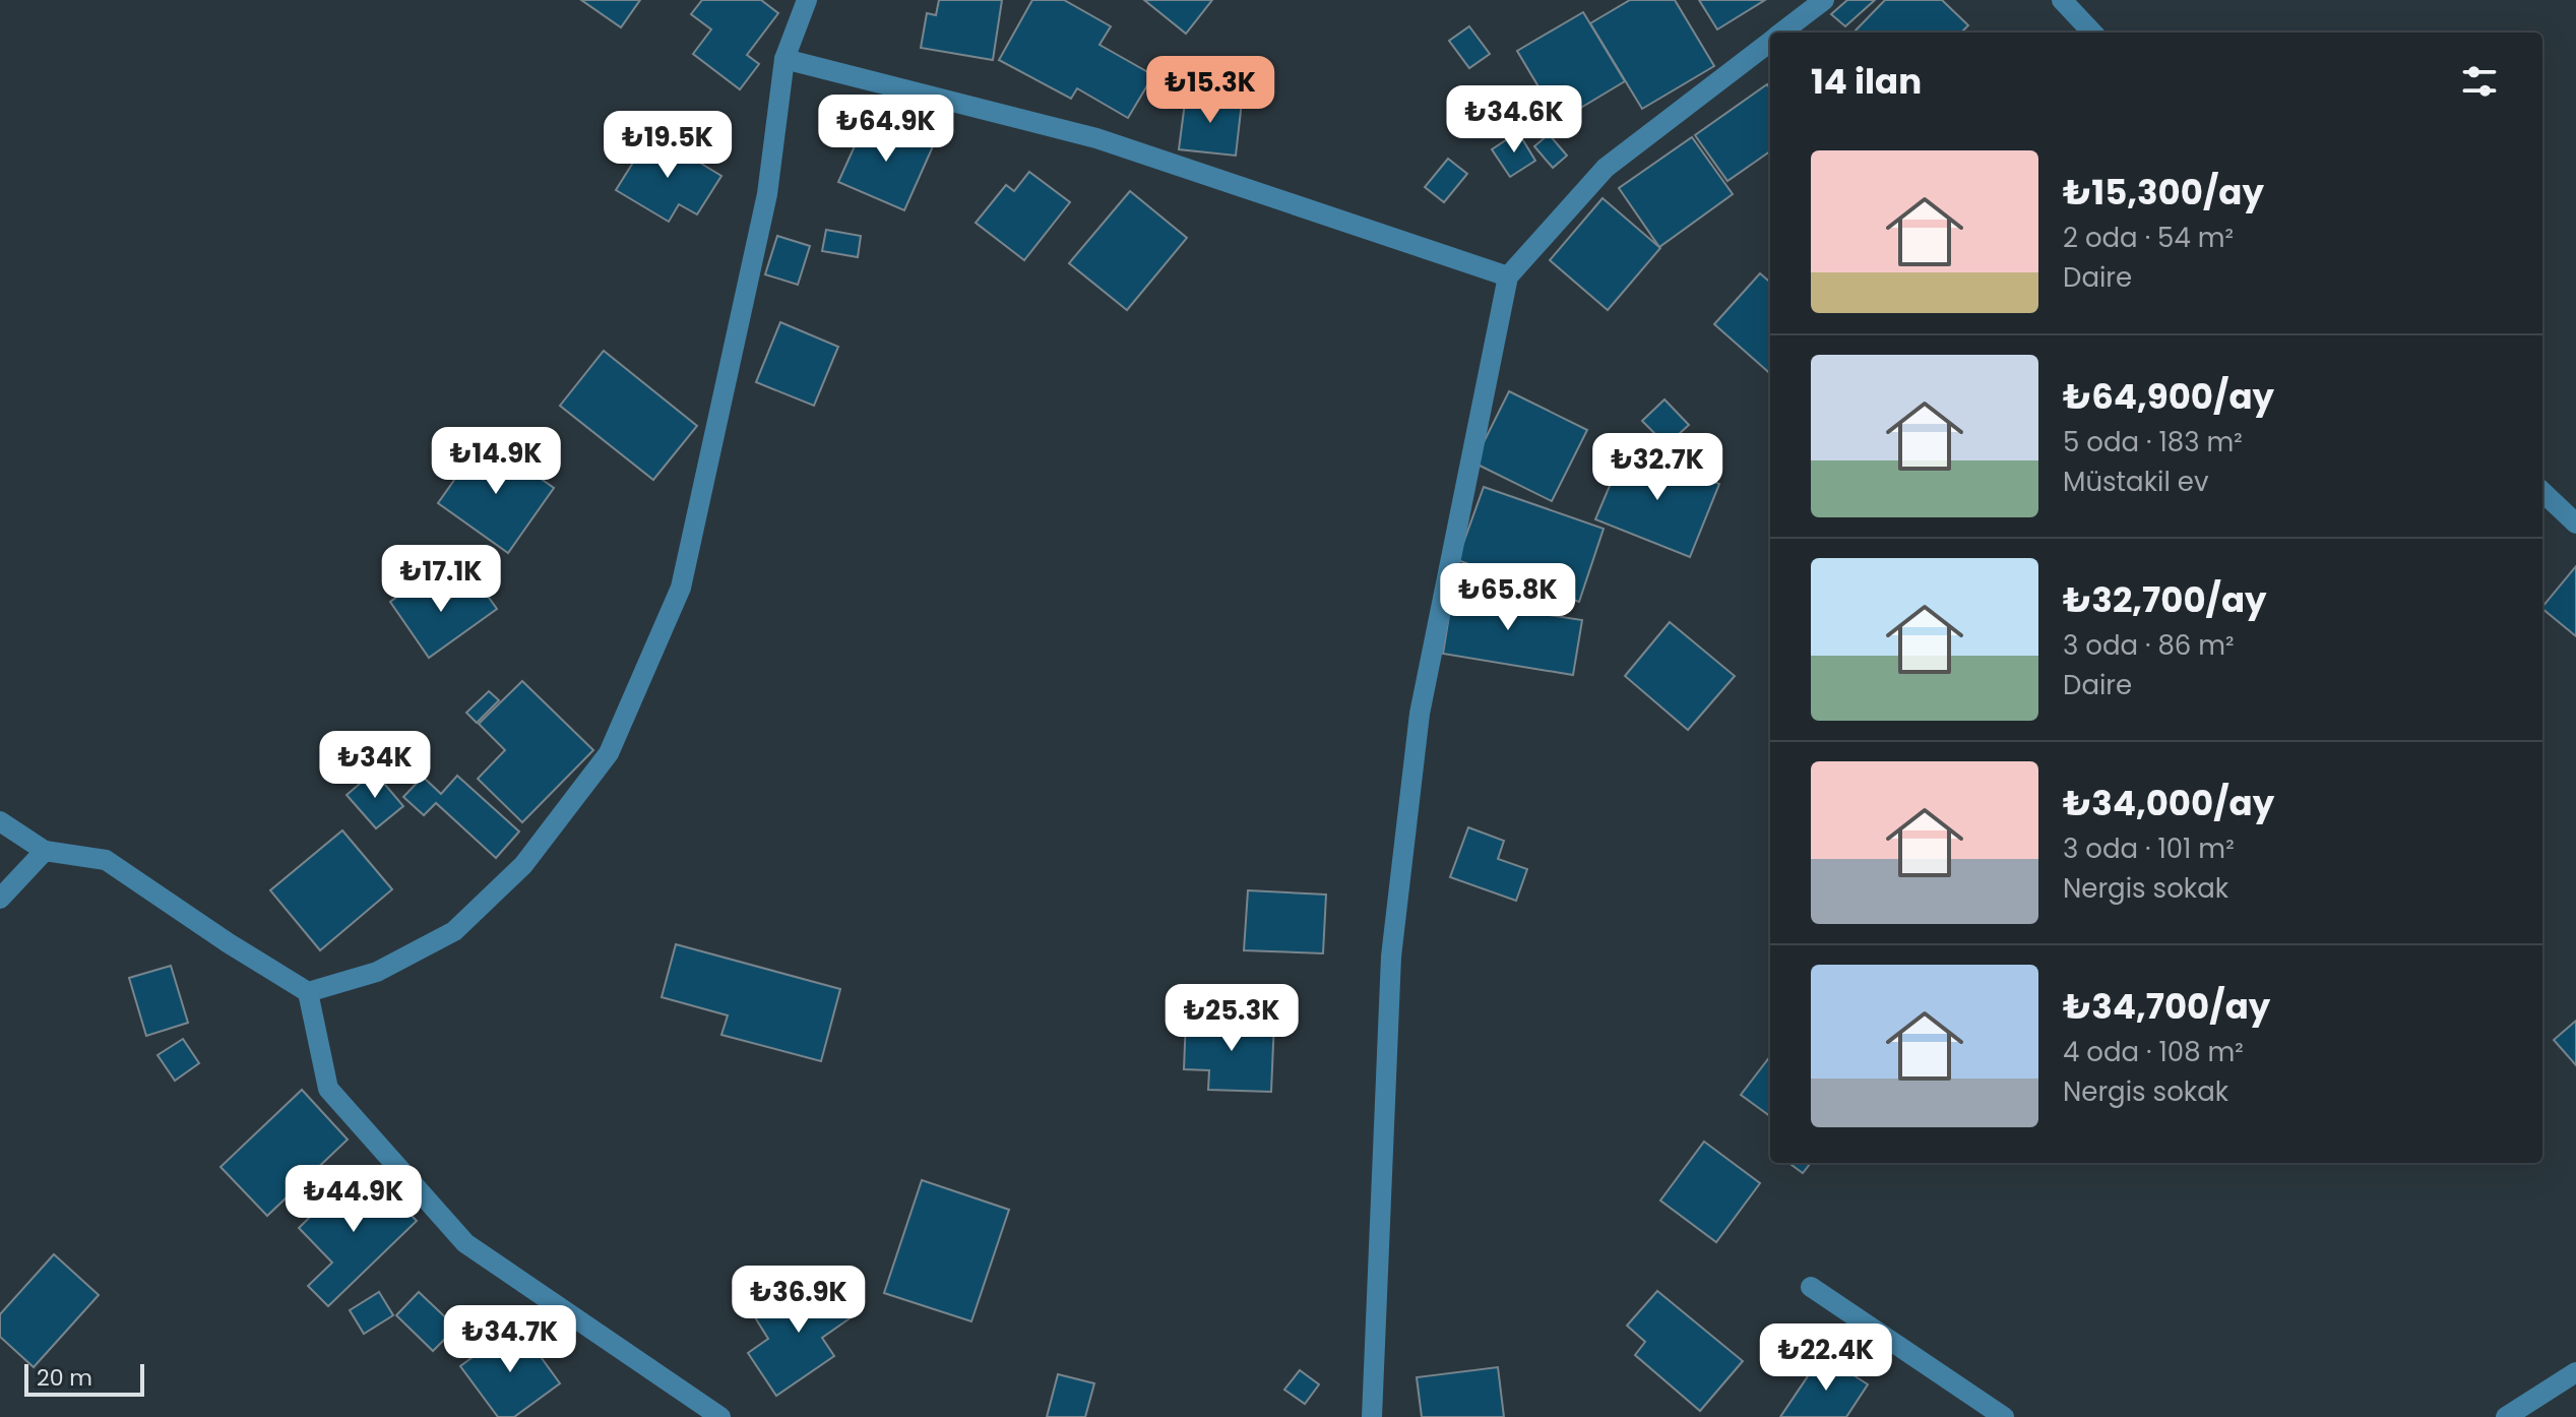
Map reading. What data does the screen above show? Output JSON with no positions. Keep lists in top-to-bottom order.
{
  "scale_bar": "20 m",
  "page": {
    "heading": "14 ilan",
    "price": [
      "₺15.3K",
      "₺34.6K",
      "₺64.9K",
      "₺19.5K",
      "₺14.9K",
      "₺32.7K",
      "₺17.1K",
      "₺65.8K",
      "₺34K",
      "₺25.3K",
      "₺44.9K",
      "₺36.9K",
      "₺34.7K",
      "₺22.4K"
    ],
    "list": [
      {
        "name": "₺15,300/ay",
        "note": "2 oda · 54 m² · Daire"
      },
      {
        "name": "₺64,900/ay",
        "note": "5 oda · 183 m² · Müstakil ev"
      },
      {
        "name": "₺32,700/ay",
        "note": "3 oda · 86 m² · Daire"
      },
      {
        "name": "₺34,000/ay",
        "note": "3 oda · 101 m² · Nergis sokak"
      },
      {
        "name": "₺34,700/ay",
        "note": "4 oda · 108 m² · Nergis sokak"
      }
    ],
    "scale": "20 m"
  }
}
